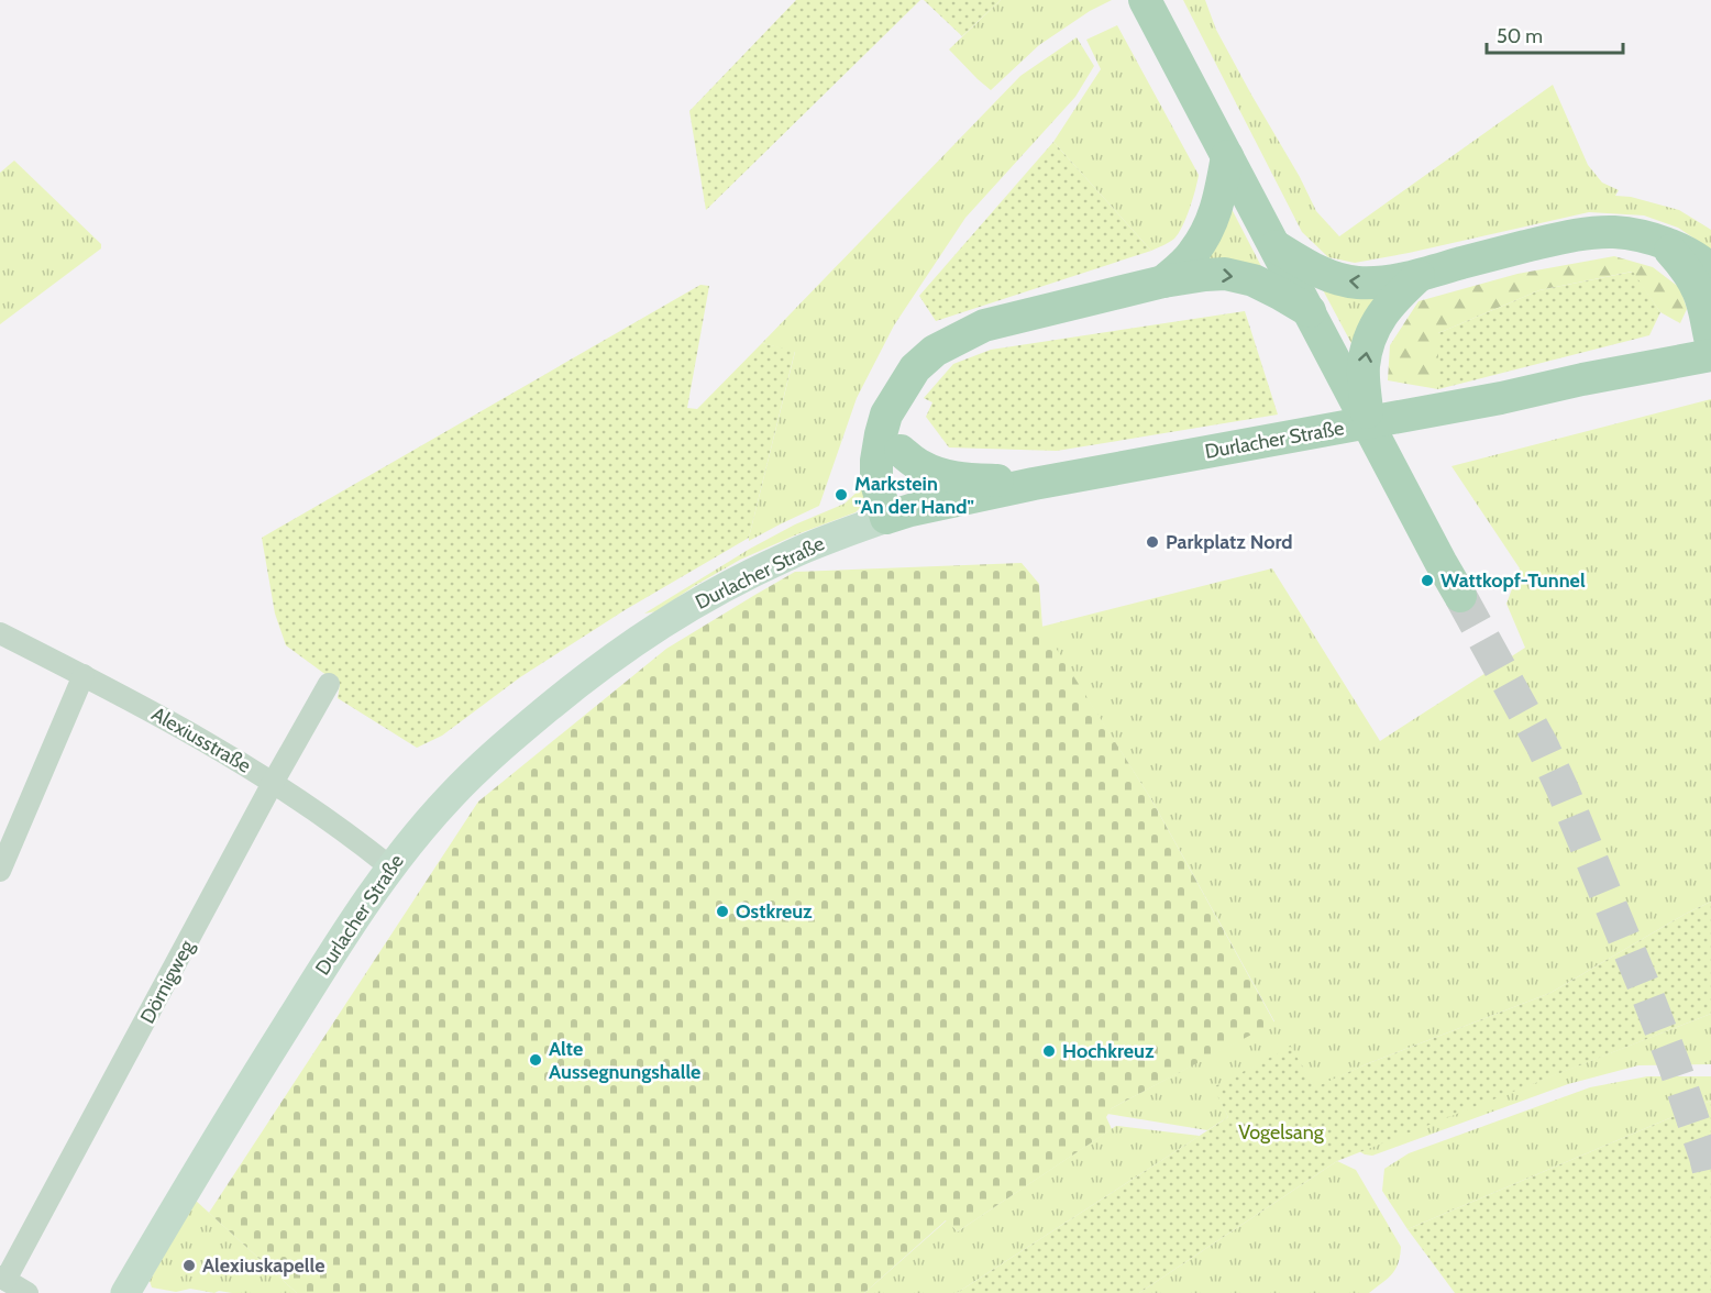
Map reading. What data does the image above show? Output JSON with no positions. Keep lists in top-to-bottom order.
{
  "streets": {
    "main road": ["Durlacher Straße"],
    "street": ["Alexiusstraße", "Dörnigweg"]
  },
  "crossings": [
    ["Durlacher Straße", "Alexiusstraße"],
    ["Alexiusstraße", "Dörnigweg"]
  ],
  "parks": ["Vogelsang"],
  "places": [
    "Markstein \"An der Hand\"",
    "Parkplatz Nord",
    "Wattkopf-Tunnel",
    "Ostkreuz",
    "Hochkreuz",
    "Alte Aussegnungshalle",
    "Alexiuskapelle"
  ],
  "scale_bar": "50 m"
}
